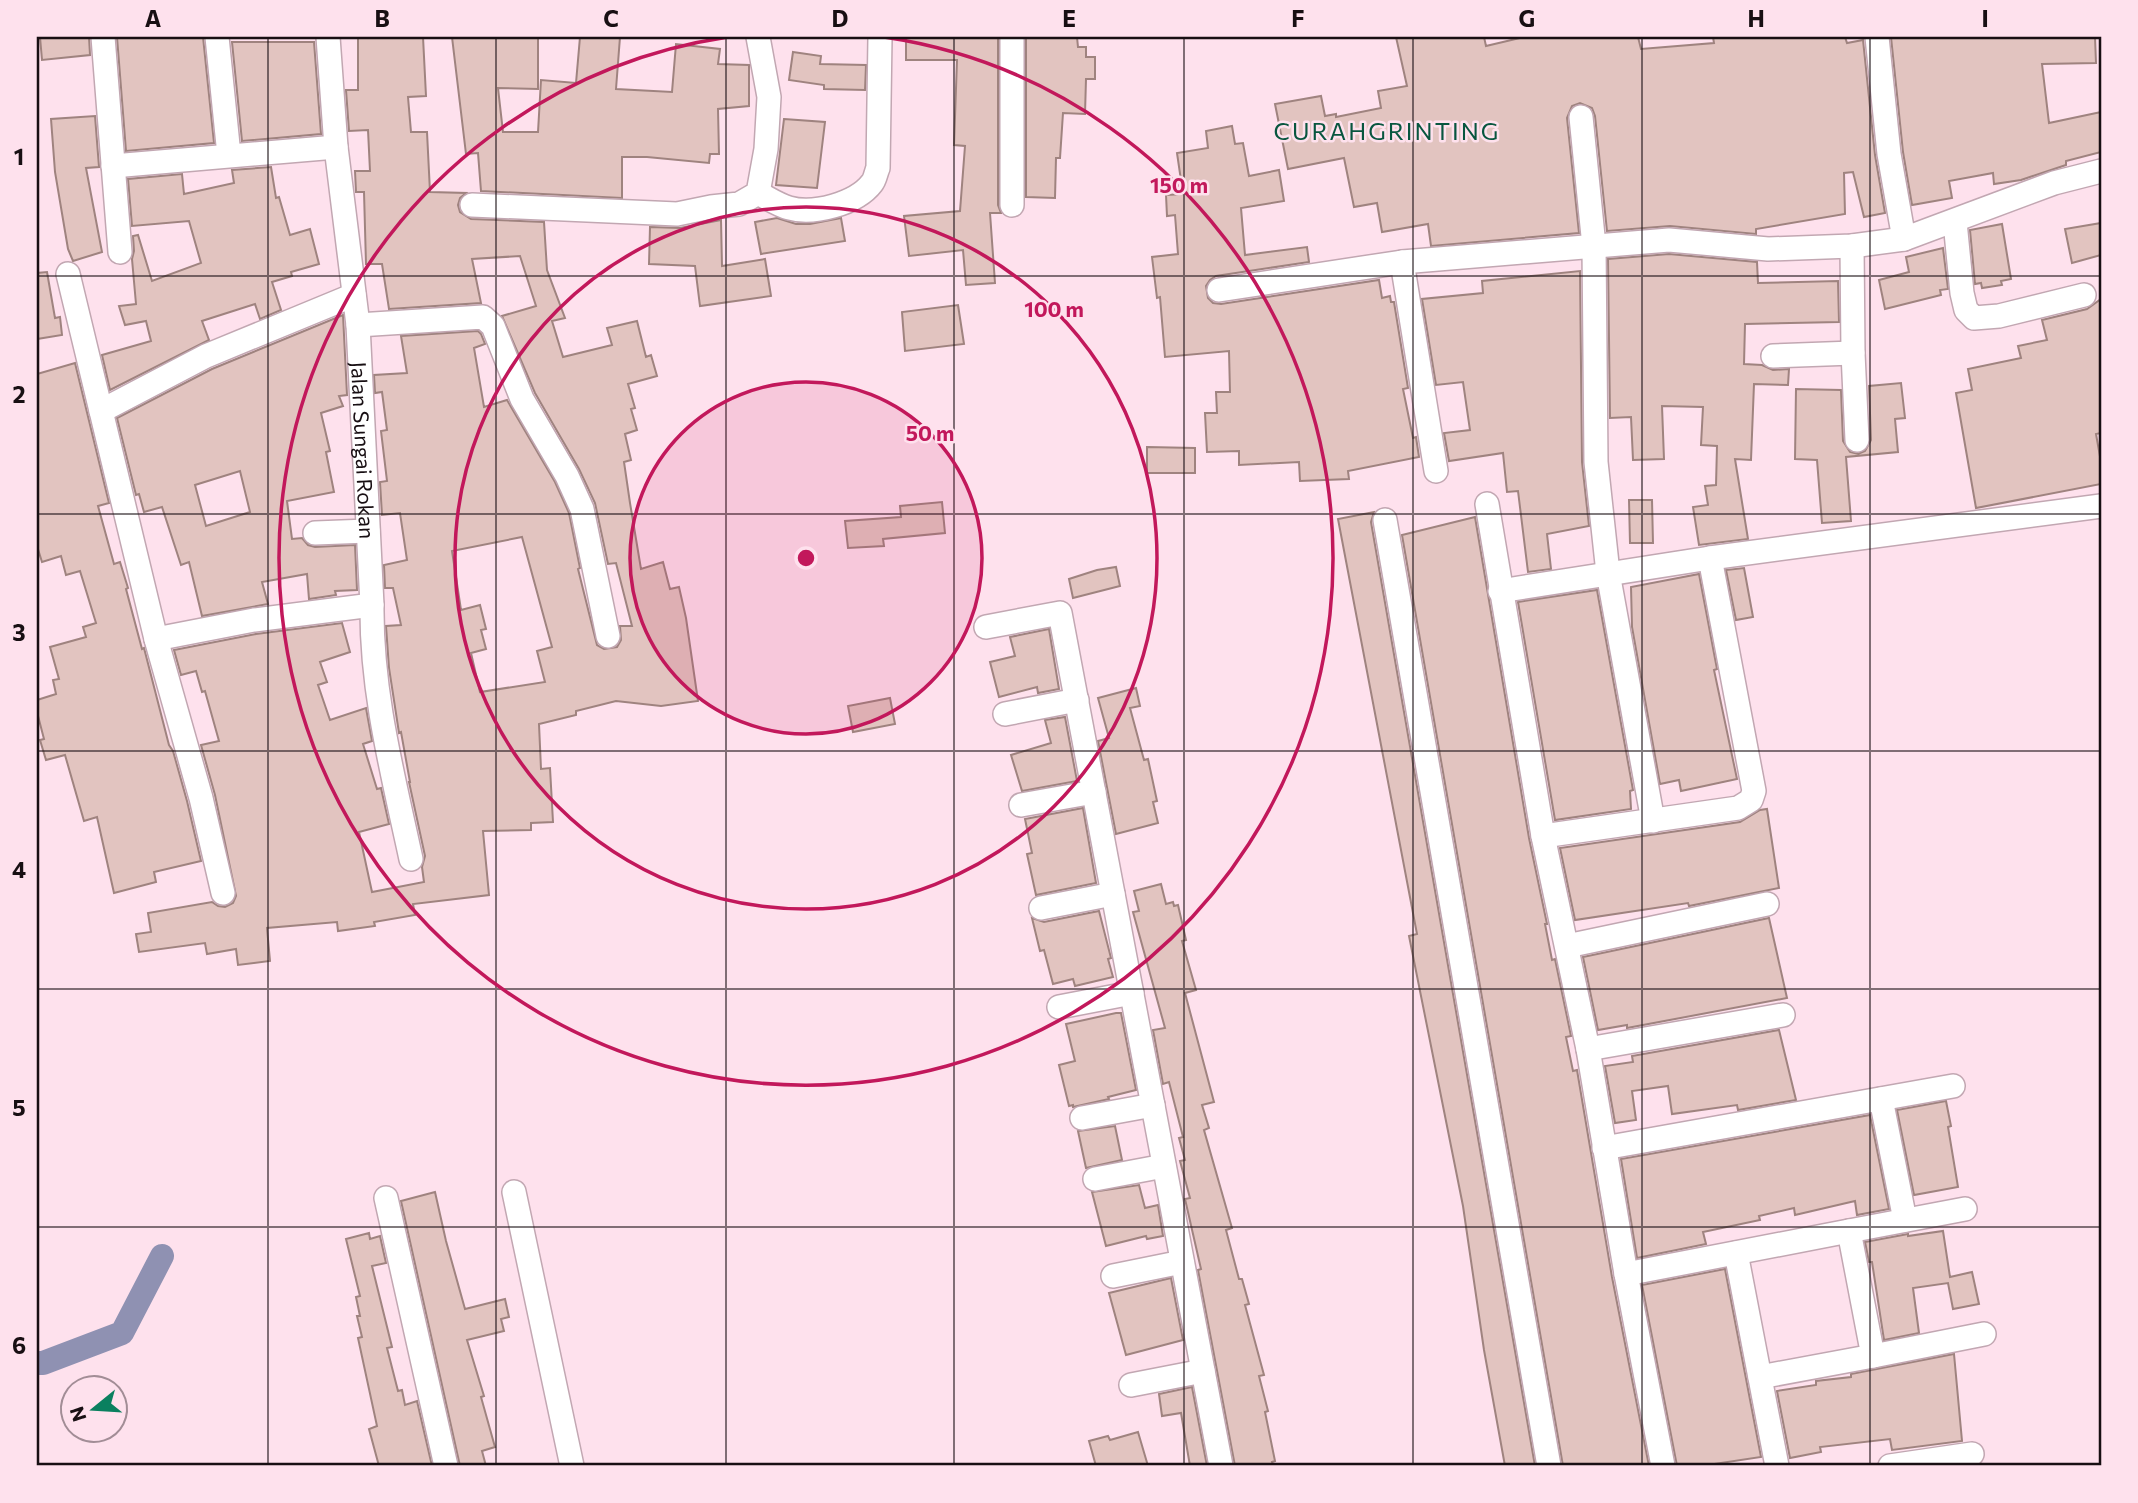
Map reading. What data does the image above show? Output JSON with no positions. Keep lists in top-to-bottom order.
{
  "streets": {
    "street": ["Jalan Sungai Rokan"]
  },
  "districts": ["CURAHGRINTING"],
  "north": "left",
  "grid": {
    "columns": [
      "A",
      "B",
      "C",
      "D",
      "E",
      "F",
      "G",
      "H",
      "I"
    ],
    "rows": [
      "1",
      "2",
      "3",
      "4",
      "5",
      "6"
    ]
  },
  "rings": ["150 m", "100 m", "50 m"]
}
